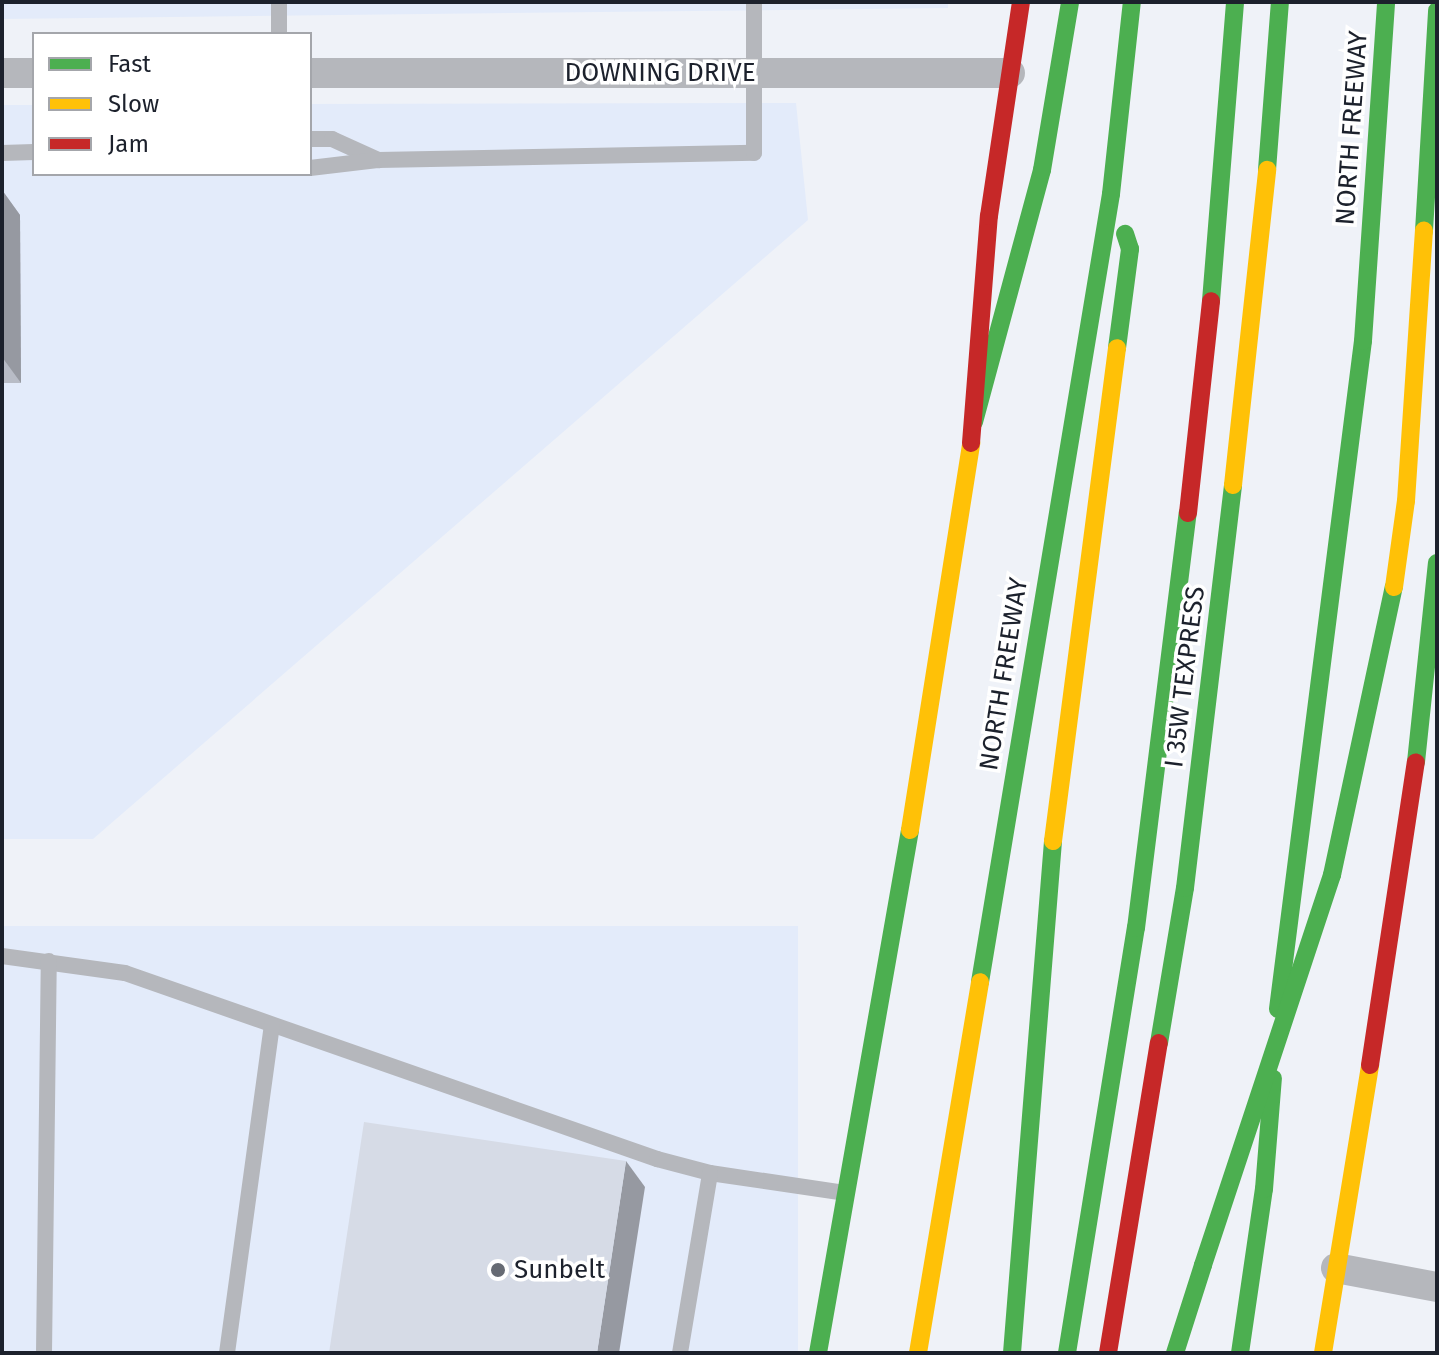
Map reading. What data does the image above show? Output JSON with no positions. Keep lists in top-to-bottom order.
{
  "streets": {
    "main road": ["NORTH FREEWAY", "I 35W TEXPRESS"],
    "street": ["DOWNING DRIVE"]
  },
  "places": ["Sunbelt"],
  "legend": ["Fast", "Slow", "Jam"]
}
